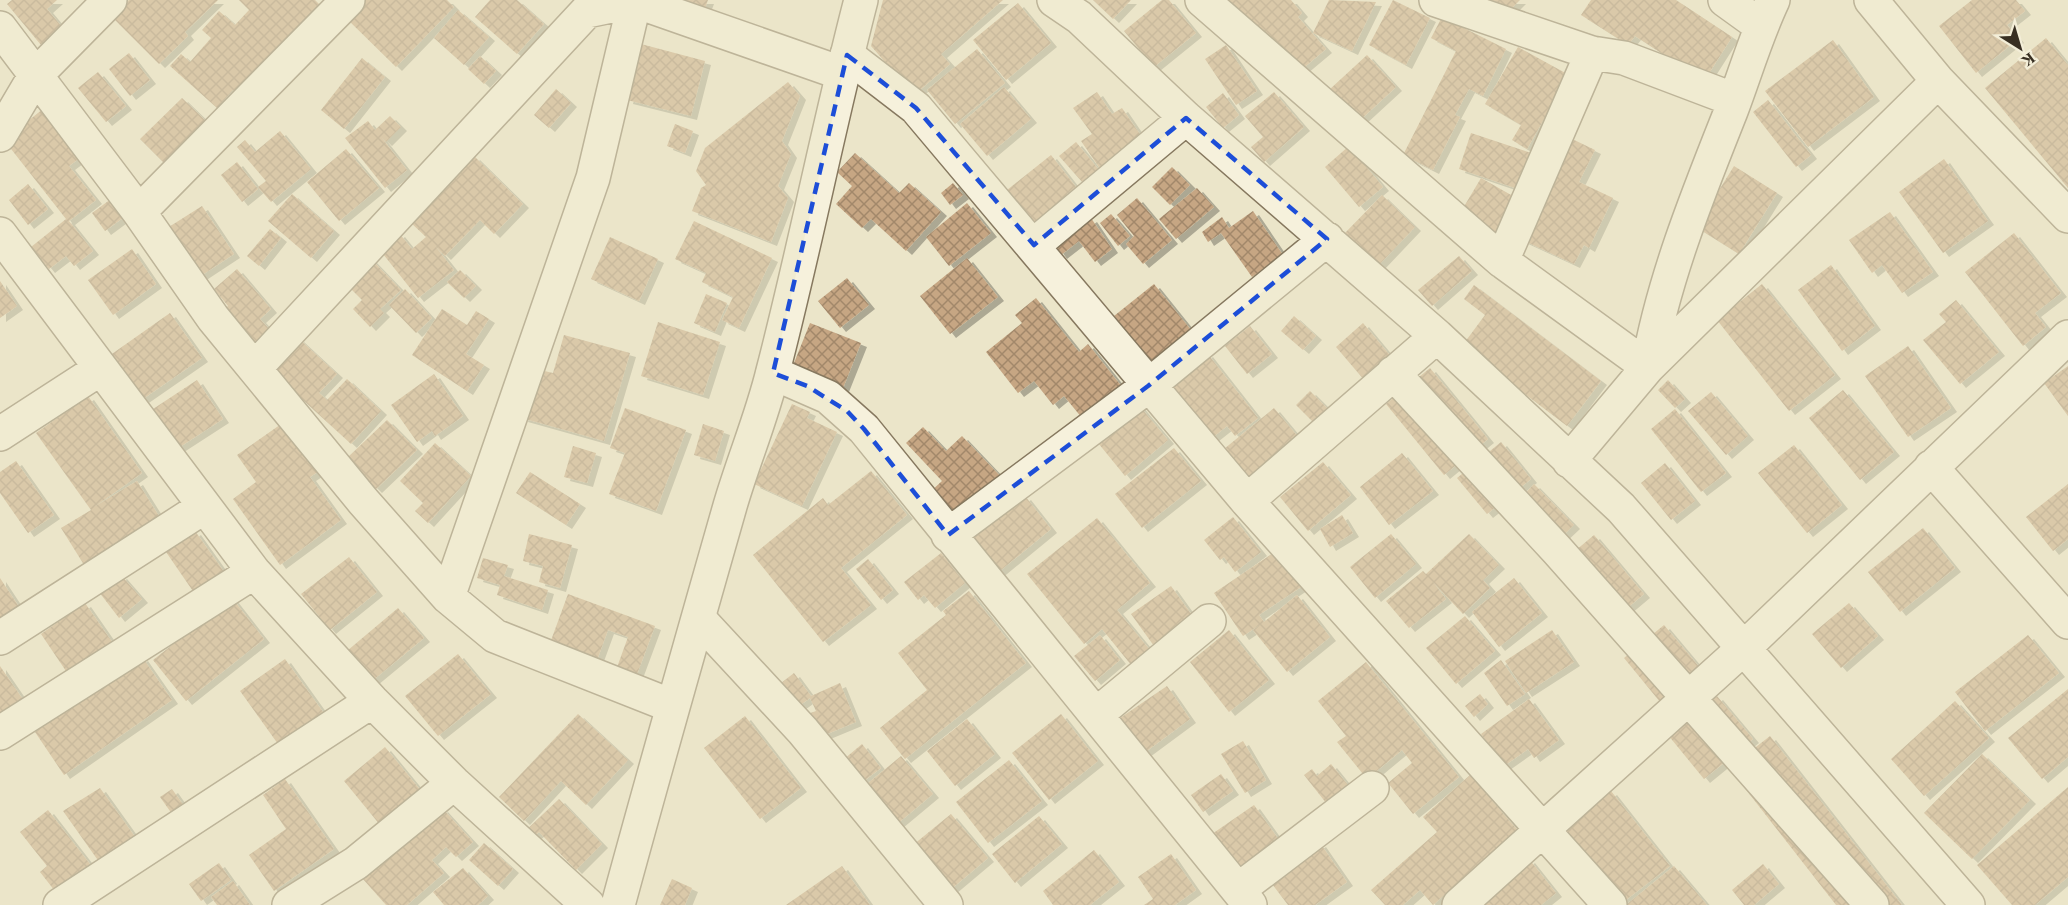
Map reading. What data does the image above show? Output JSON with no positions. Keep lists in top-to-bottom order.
{
  "north": "bottom right"
}
